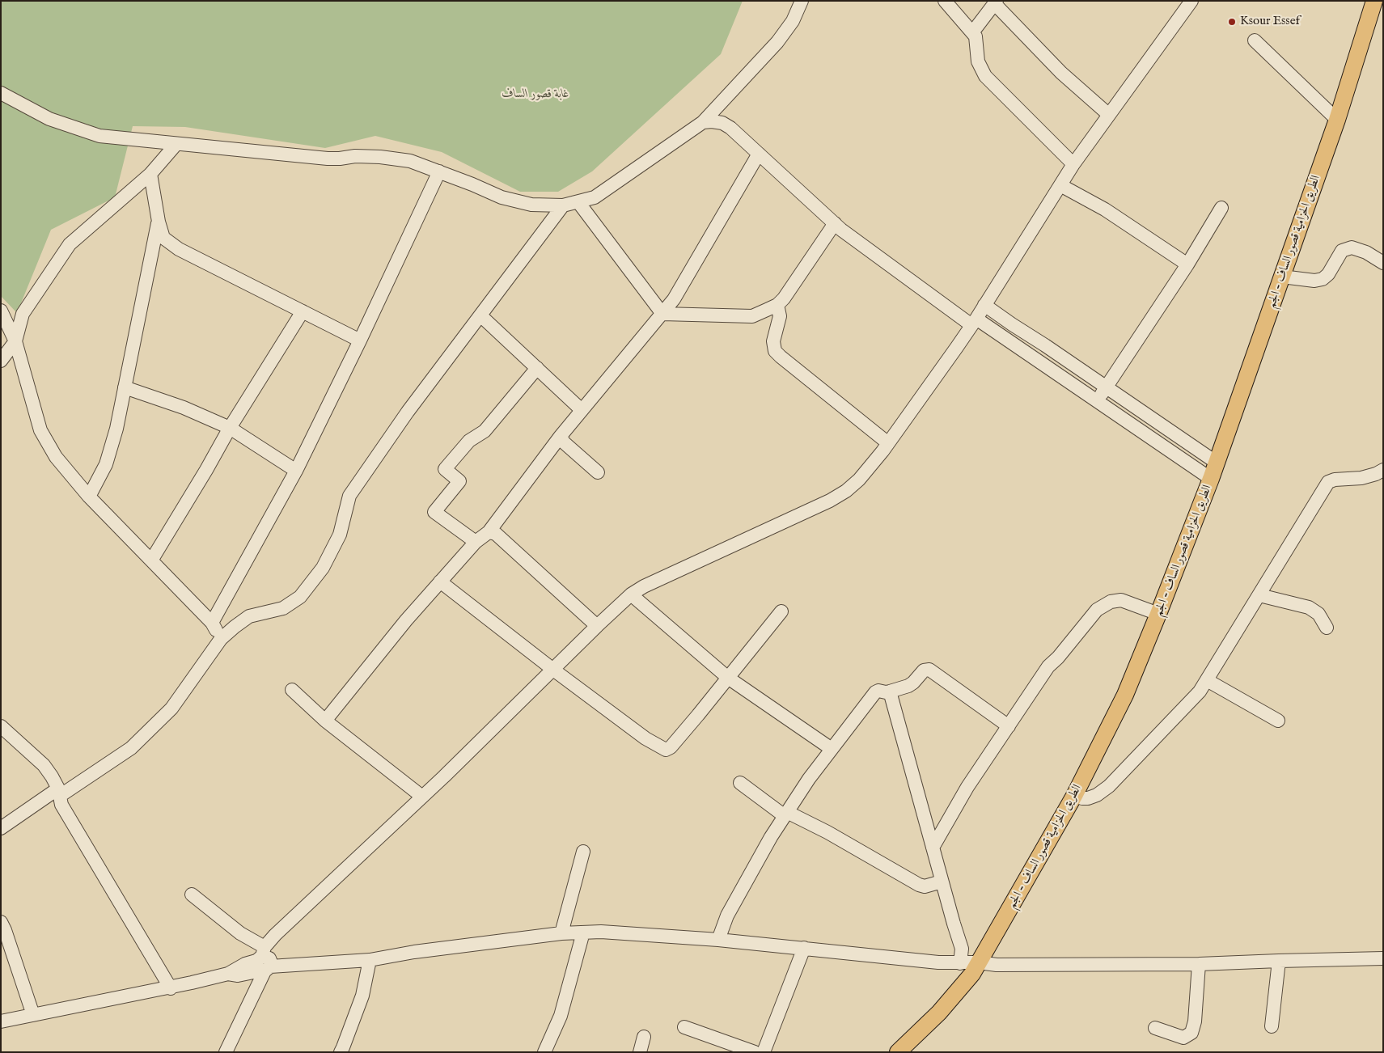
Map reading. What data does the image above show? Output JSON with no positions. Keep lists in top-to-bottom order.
{
  "streets": {
    "main road": ["الطريق الحزامية قصور الساف - الجم"]
  },
  "parks": ["غابة قصور الساف"],
  "places": ["Ksour Essef"]
}
